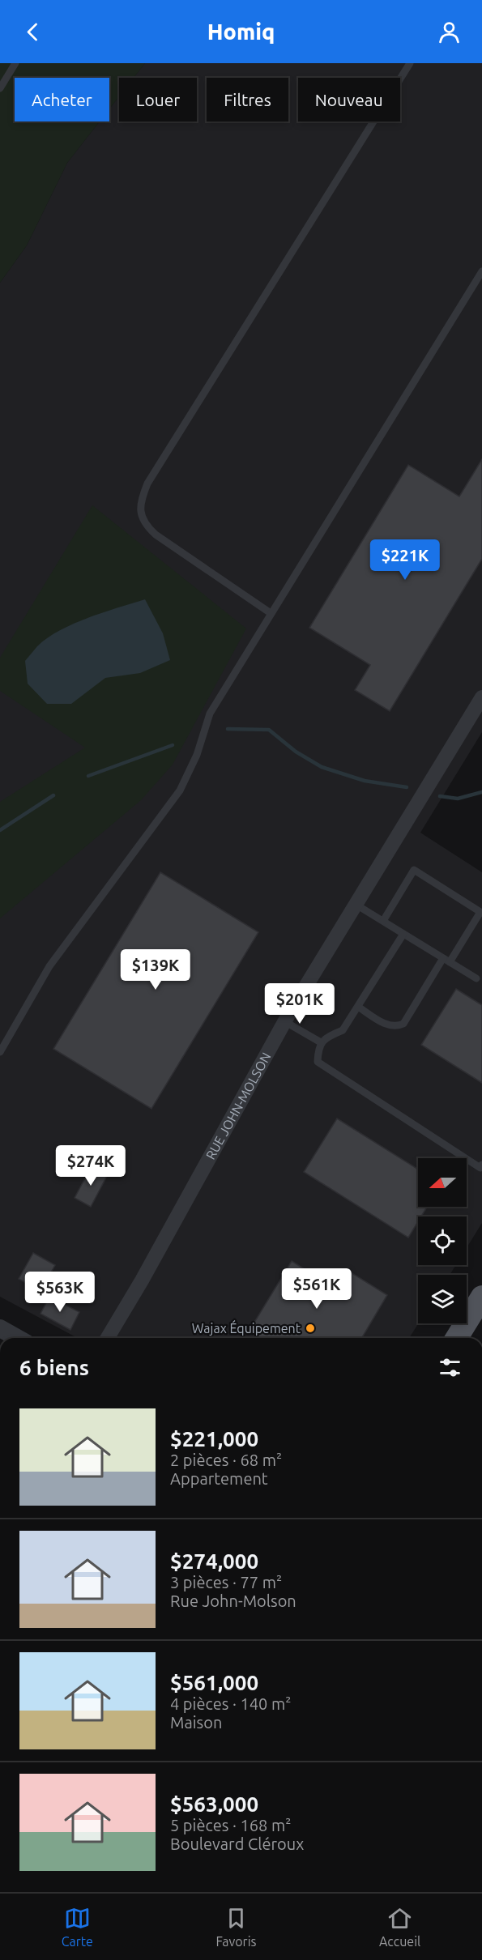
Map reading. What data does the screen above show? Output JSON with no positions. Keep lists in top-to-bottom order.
{
  "streets": {
    "street": ["RUE JOHN-MOLSON"]
  },
  "places": ["Wajax Équipement"],
  "north": "left",
  "page": {
    "header": "Homiq",
    "chip": [
      "Acheter",
      "Louer",
      "Filtres",
      "Nouveau"
    ],
    "price": [
      "$221K",
      "$139K",
      "$201K",
      "$274K",
      "$561K",
      "$563K"
    ],
    "heading": "6 biens",
    "list": [
      {
        "name": "$221,000",
        "note": "2 pièces · 68 m² · Appartement"
      },
      {
        "name": "$274,000",
        "note": "3 pièces · 77 m² · Rue John-Molson"
      },
      {
        "name": "$561,000",
        "note": "4 pièces · 140 m² · Maison"
      },
      {
        "name": "$563,000",
        "note": "5 pièces · 168 m² · Boulevard Cléroux"
      }
    ],
    "tabs": ["Carte", "Favoris", "Accueil"]
  }
}
